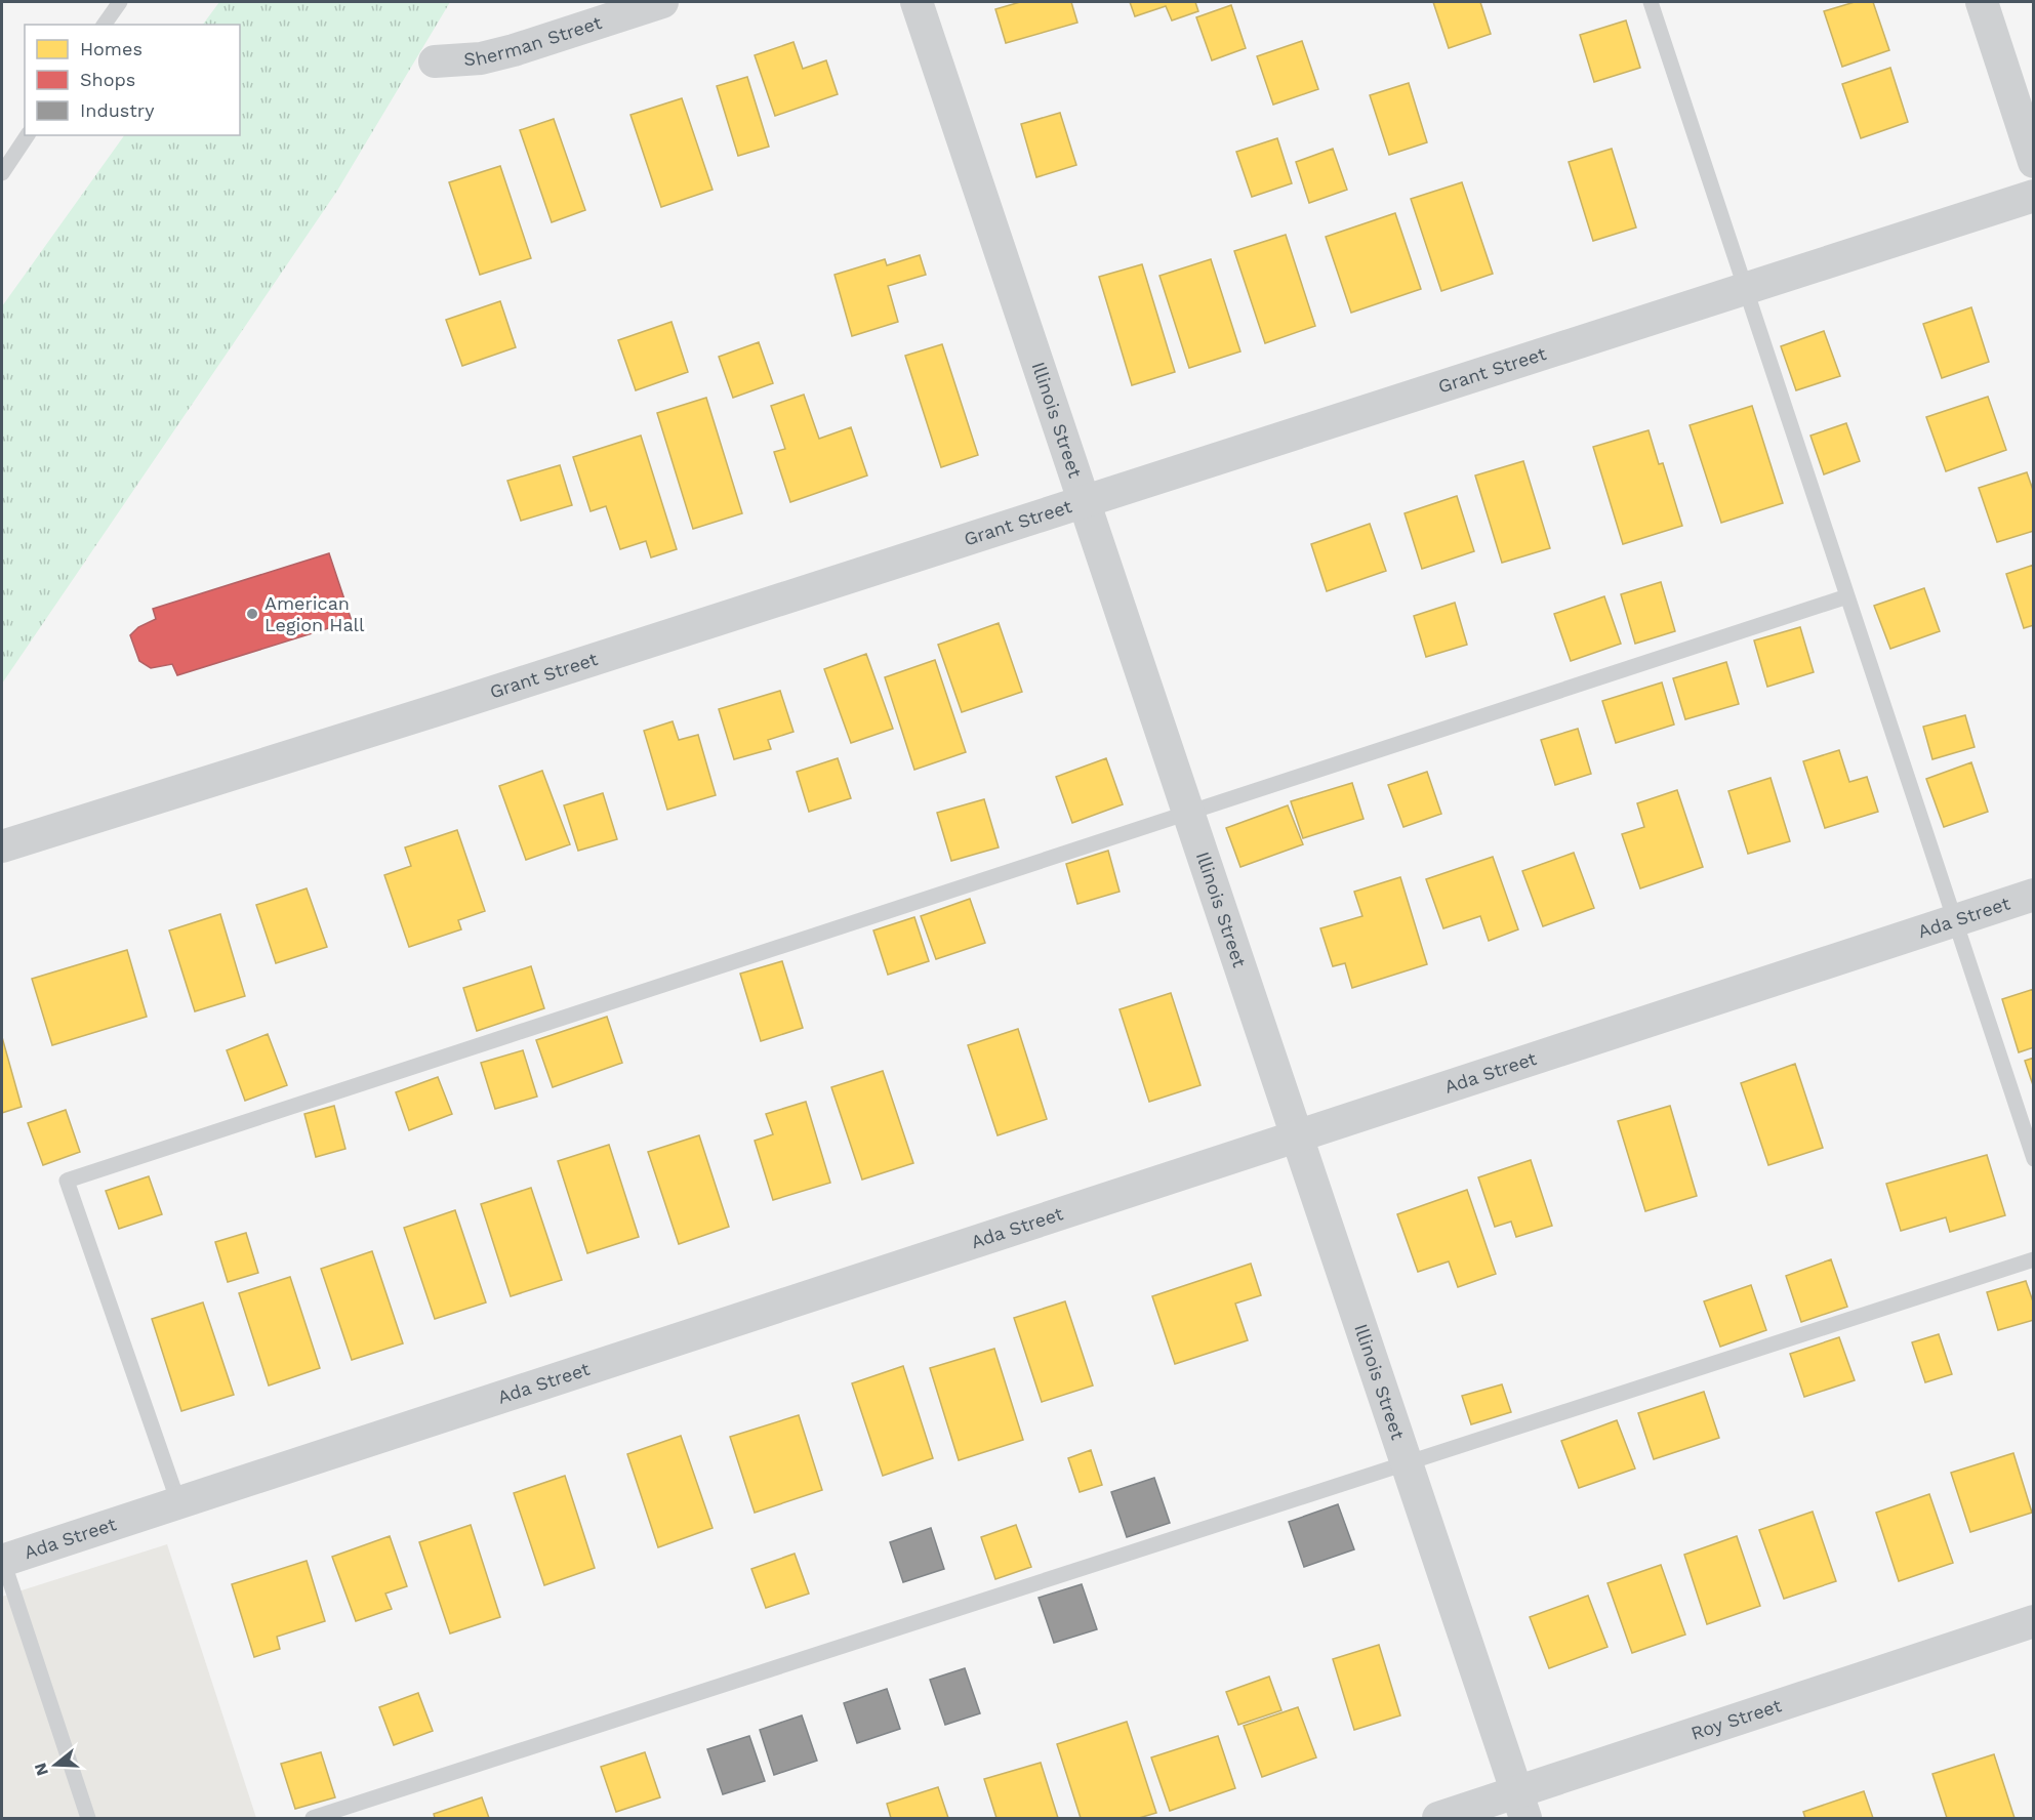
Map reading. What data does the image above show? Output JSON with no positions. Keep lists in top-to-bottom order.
{
  "streets": {
    "street": [
      "Sherman Street",
      "Grant Street",
      "Illinois Street",
      "Ada Street",
      "Roy Street"
    ]
  },
  "crossings": [
    ["Grant Street", "Illinois Street"],
    ["Illinois Street", "Ada Street"],
    ["Illinois Street", "Roy Street"]
  ],
  "places": ["American Legion Hall"],
  "legend": ["Homes", "Shops", "Industry"],
  "north": "left"
}
